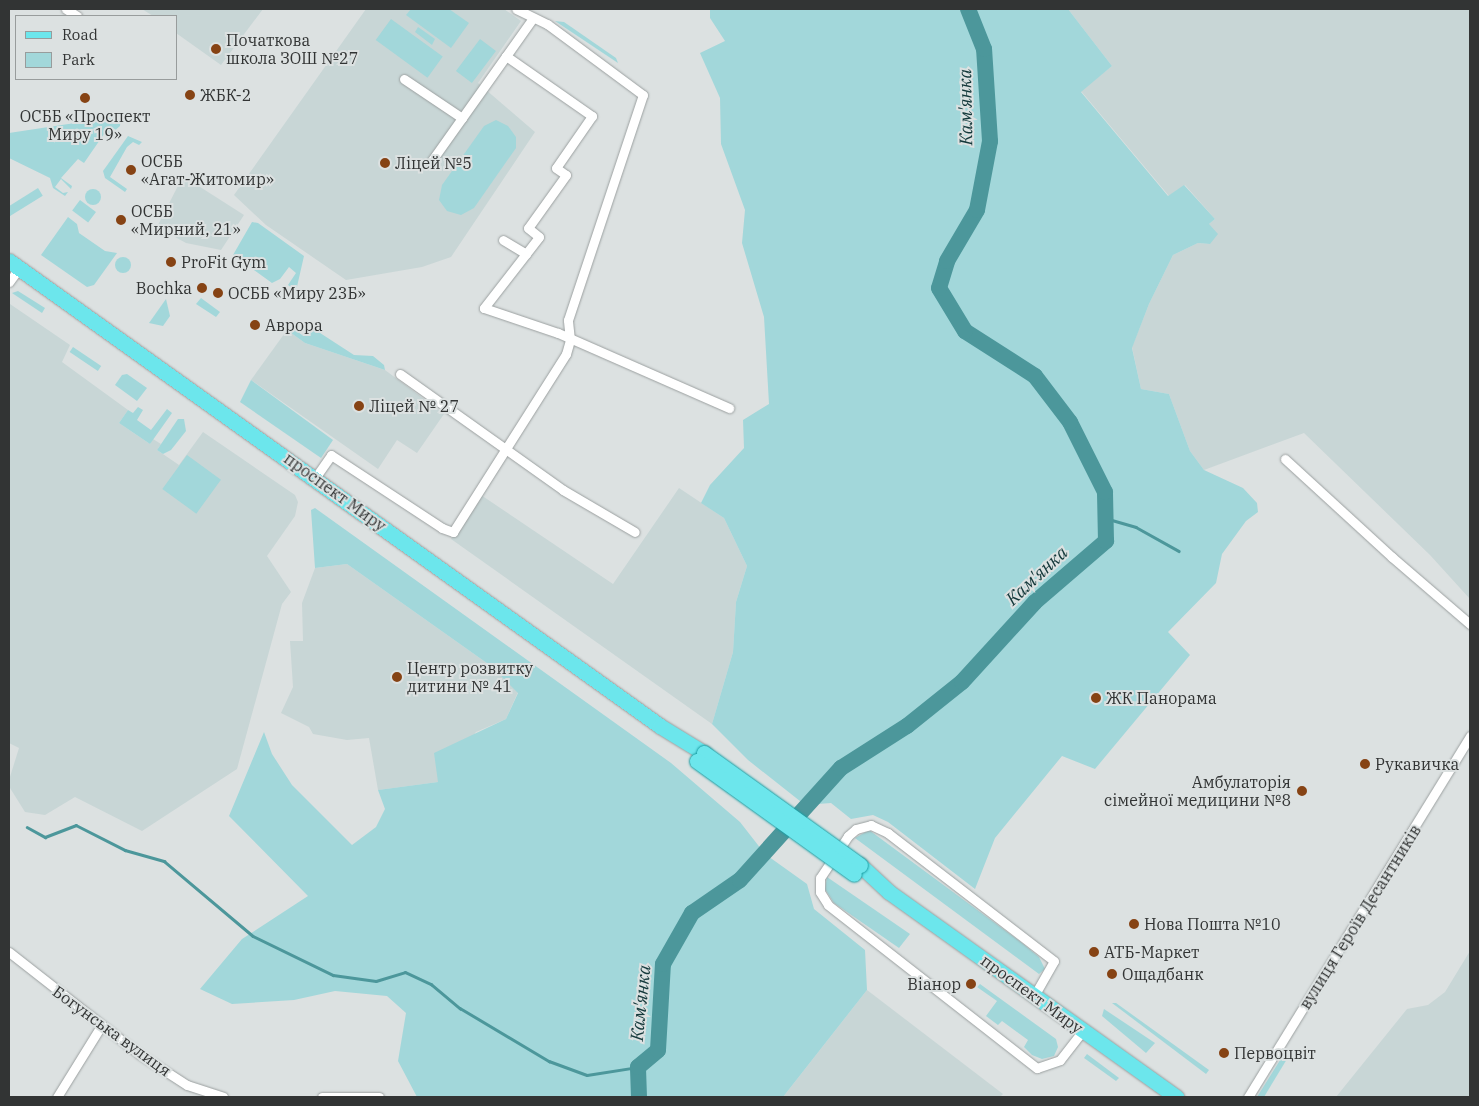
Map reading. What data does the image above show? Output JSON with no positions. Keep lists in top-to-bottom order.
{
  "streets": {
    "main road": ["проспект Миру"],
    "street": ["вулиця Героїв Десантників", "Богунська вулиця"]
  },
  "water": ["Кам'янка"],
  "places": [
    "Початкова школа ЗОШ №27",
    "ЖБК-2",
    "ОСББ «Проспект Миру 19»",
    "Ліцей №5",
    "ОСББ «Агат-Житомир»",
    "ОСББ «Мирний, 21»",
    "ProFit Gym",
    "Bochka",
    "ОСББ «Миру 23Б»",
    "Аврора",
    "Ліцей № 27",
    "Центр розвитку дитини № 41",
    "ЖК Панорама",
    "Рукавичка",
    "Амбулаторія сімейної медицини №8",
    "Нова Пошта №10",
    "АТБ-Маркет",
    "Ощадбанк",
    "Віанор",
    "Первоцвіт"
  ],
  "legend": ["Road", "Park"]
}
